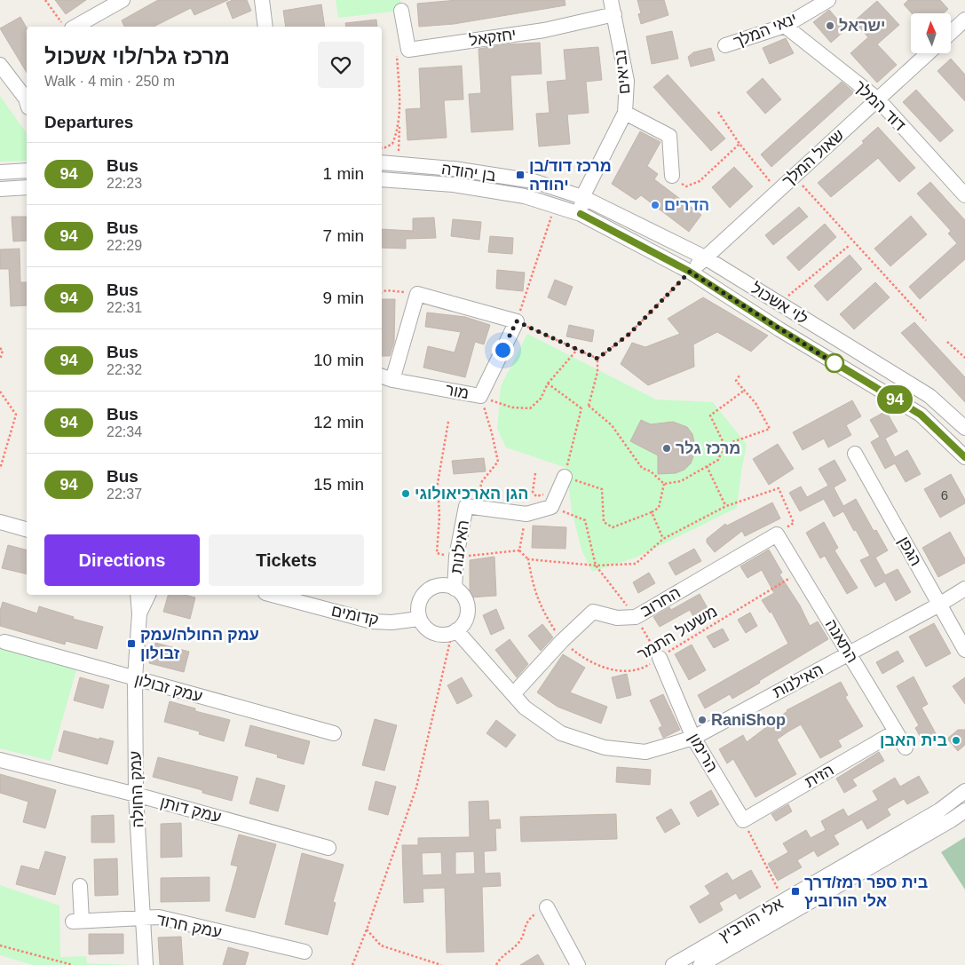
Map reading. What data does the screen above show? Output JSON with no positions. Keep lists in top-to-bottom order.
{
  "streets": {
    "street": [
      "ינאי המלך",
      "יחזקאל",
      "נביאים",
      "דוד המלך",
      "שאול המלך",
      "בן יהודה",
      "לוי אשכול",
      "מור",
      "האילנות",
      "הגפן",
      "החרוב",
      "קדומים",
      "התאנה",
      "עמק זבולון",
      "הרימון",
      "הזית",
      "עמק החולה",
      "עמק דותן",
      "אלי הורביץ",
      "עמק חרוד"
    ],
    "path": ["משעול התמר"]
  },
  "crossings": [
    ["ינאי המלך", "דוד המלך"],
    ["יחזקאל", "נביאים"],
    ["נביאים", "בן יהודה"],
    ["נביאים", "לוי אשכול"],
    ["דוד המלך", "שאול המלך"],
    ["שאול המלך", "לוי אשכול"],
    ["בן יהודה", "לוי אשכול"],
    ["האילנות", "הגפן"],
    ["האילנות", "החרוב"],
    ["האילנות", "קדומים"],
    ["האילנות", "התאנה"],
    ["האילנות", "הרימון"],
    ["החרוב", "משעול התמר"],
    ["החרוב", "התאנה"],
    ["משעול התמר", "התאנה"],
    ["משעול התמר", "הרימון"],
    ["התאנה", "הזית"],
    ["עמק זבולון", "עמק החולה"],
    ["הרימון", "הזית"],
    ["עמק החולה", "עמק דותן"],
    ["עמק החולה", "עמק חרוד"]
  ],
  "places": {
    "other": [
      "ישראל",
      "הדרים",
      "מרכז גלר",
      "הגן הארכיאולוגי",
      "RaniShop",
      "בית האבן"
    ],
    "transit": ["מרכז דוד/בן יהודה", "עמק החולה/עמק זבולון", "בית ספר רמז/דרך אלי הורוביץ"]
  },
  "lines": ["bus line 94"],
  "house_numbers": ["6"],
  "north": "top",
  "page": {
    "on_map": "94",
    "heading": [
      ["מרכז גלר/לוי אשכול", "Walk · 4 min · 250 m"],
      "Departures"
    ],
    "list": [
      {
        "mark": "94",
        "name": "Bus",
        "note": "22:23",
        "value": "1 min"
      },
      {
        "mark": "94",
        "name": "Bus",
        "note": "22:29",
        "value": "7 min"
      },
      {
        "mark": "94",
        "name": "Bus",
        "note": "22:31",
        "value": "9 min"
      },
      {
        "mark": "94",
        "name": "Bus",
        "note": "22:32",
        "value": "10 min"
      },
      {
        "mark": "94",
        "name": "Bus",
        "note": "22:34",
        "value": "12 min"
      },
      {
        "mark": "94",
        "name": "Bus",
        "note": "22:37",
        "value": "15 min"
      }
    ],
    "buttons": ["Directions", "Tickets"]
  }
}
